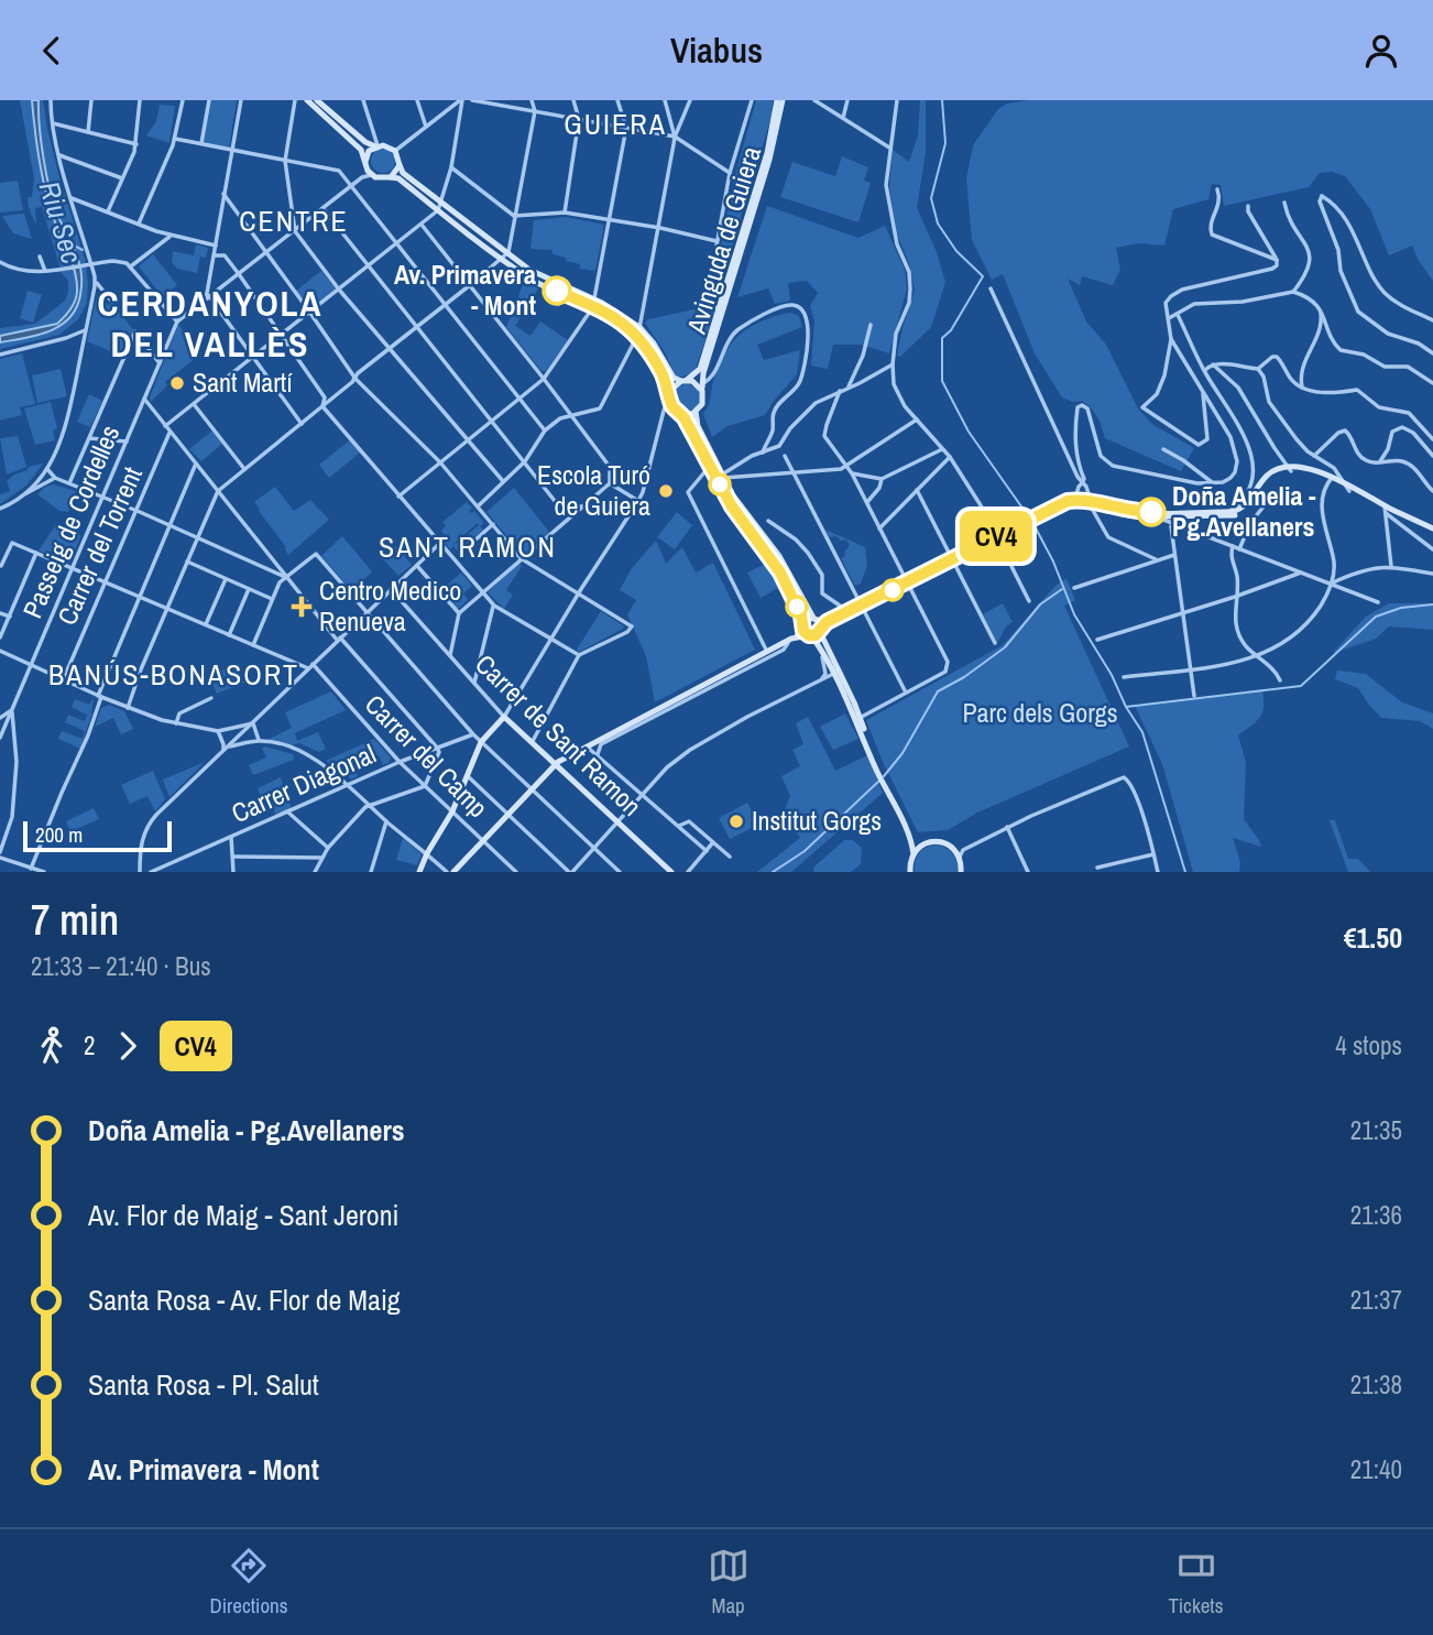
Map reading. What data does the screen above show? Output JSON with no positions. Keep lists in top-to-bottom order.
{
  "streets": {
    "street": [
      "Avinguda de Guiera",
      "Passeig de Cordelles",
      "Carrer del Torrent",
      "Carrer de Sant Ramon",
      "Carrer del Camp",
      "Carrer Diagonal"
    ]
  },
  "crossings": [
    ["Carrer del Camp", "Carrer Diagonal"]
  ],
  "districts": [
    "GUIERA",
    "CENTRE",
    "CERDANYOLA DEL VALLÈS",
    "SANT RAMON",
    "BANÚS-BONASORT"
  ],
  "water": ["Riu Sec"],
  "parks": ["Parc dels Gorgs"],
  "places": {
    "other": [
      "Av. Primavera - Mont",
      "Sant Martí",
      "Escola Turó de Guiera",
      "Doña Amelia - Pg.Avellaners",
      "Institut Gorgs"
    ],
    "health": ["Centro Medico Renueva"]
  },
  "lines": ["bus line CV4"],
  "scale_bar": "200 m",
  "page": {
    "header": "Viabus",
    "on_map": "CV4",
    "scale": "200 m",
    "heading": ["7 min", "21:33 – 21:40 · Bus", "€1.50"],
    "legs": ["2", "CV4", "4 stops"],
    "list": [
      {
        "name": "Doña Amelia - Pg.Avellaners",
        "value": "21:35"
      },
      {
        "name": "Av. Flor de Maig - Sant Jeroni",
        "value": "21:36"
      },
      {
        "name": "Santa Rosa - Av. Flor de Maig",
        "value": "21:37"
      },
      {
        "name": "Santa Rosa - Pl. Salut",
        "value": "21:38"
      },
      {
        "name": "Av. Primavera - Mont",
        "value": "21:40"
      }
    ],
    "tabs": ["Directions", "Map", "Tickets"]
  }
}
